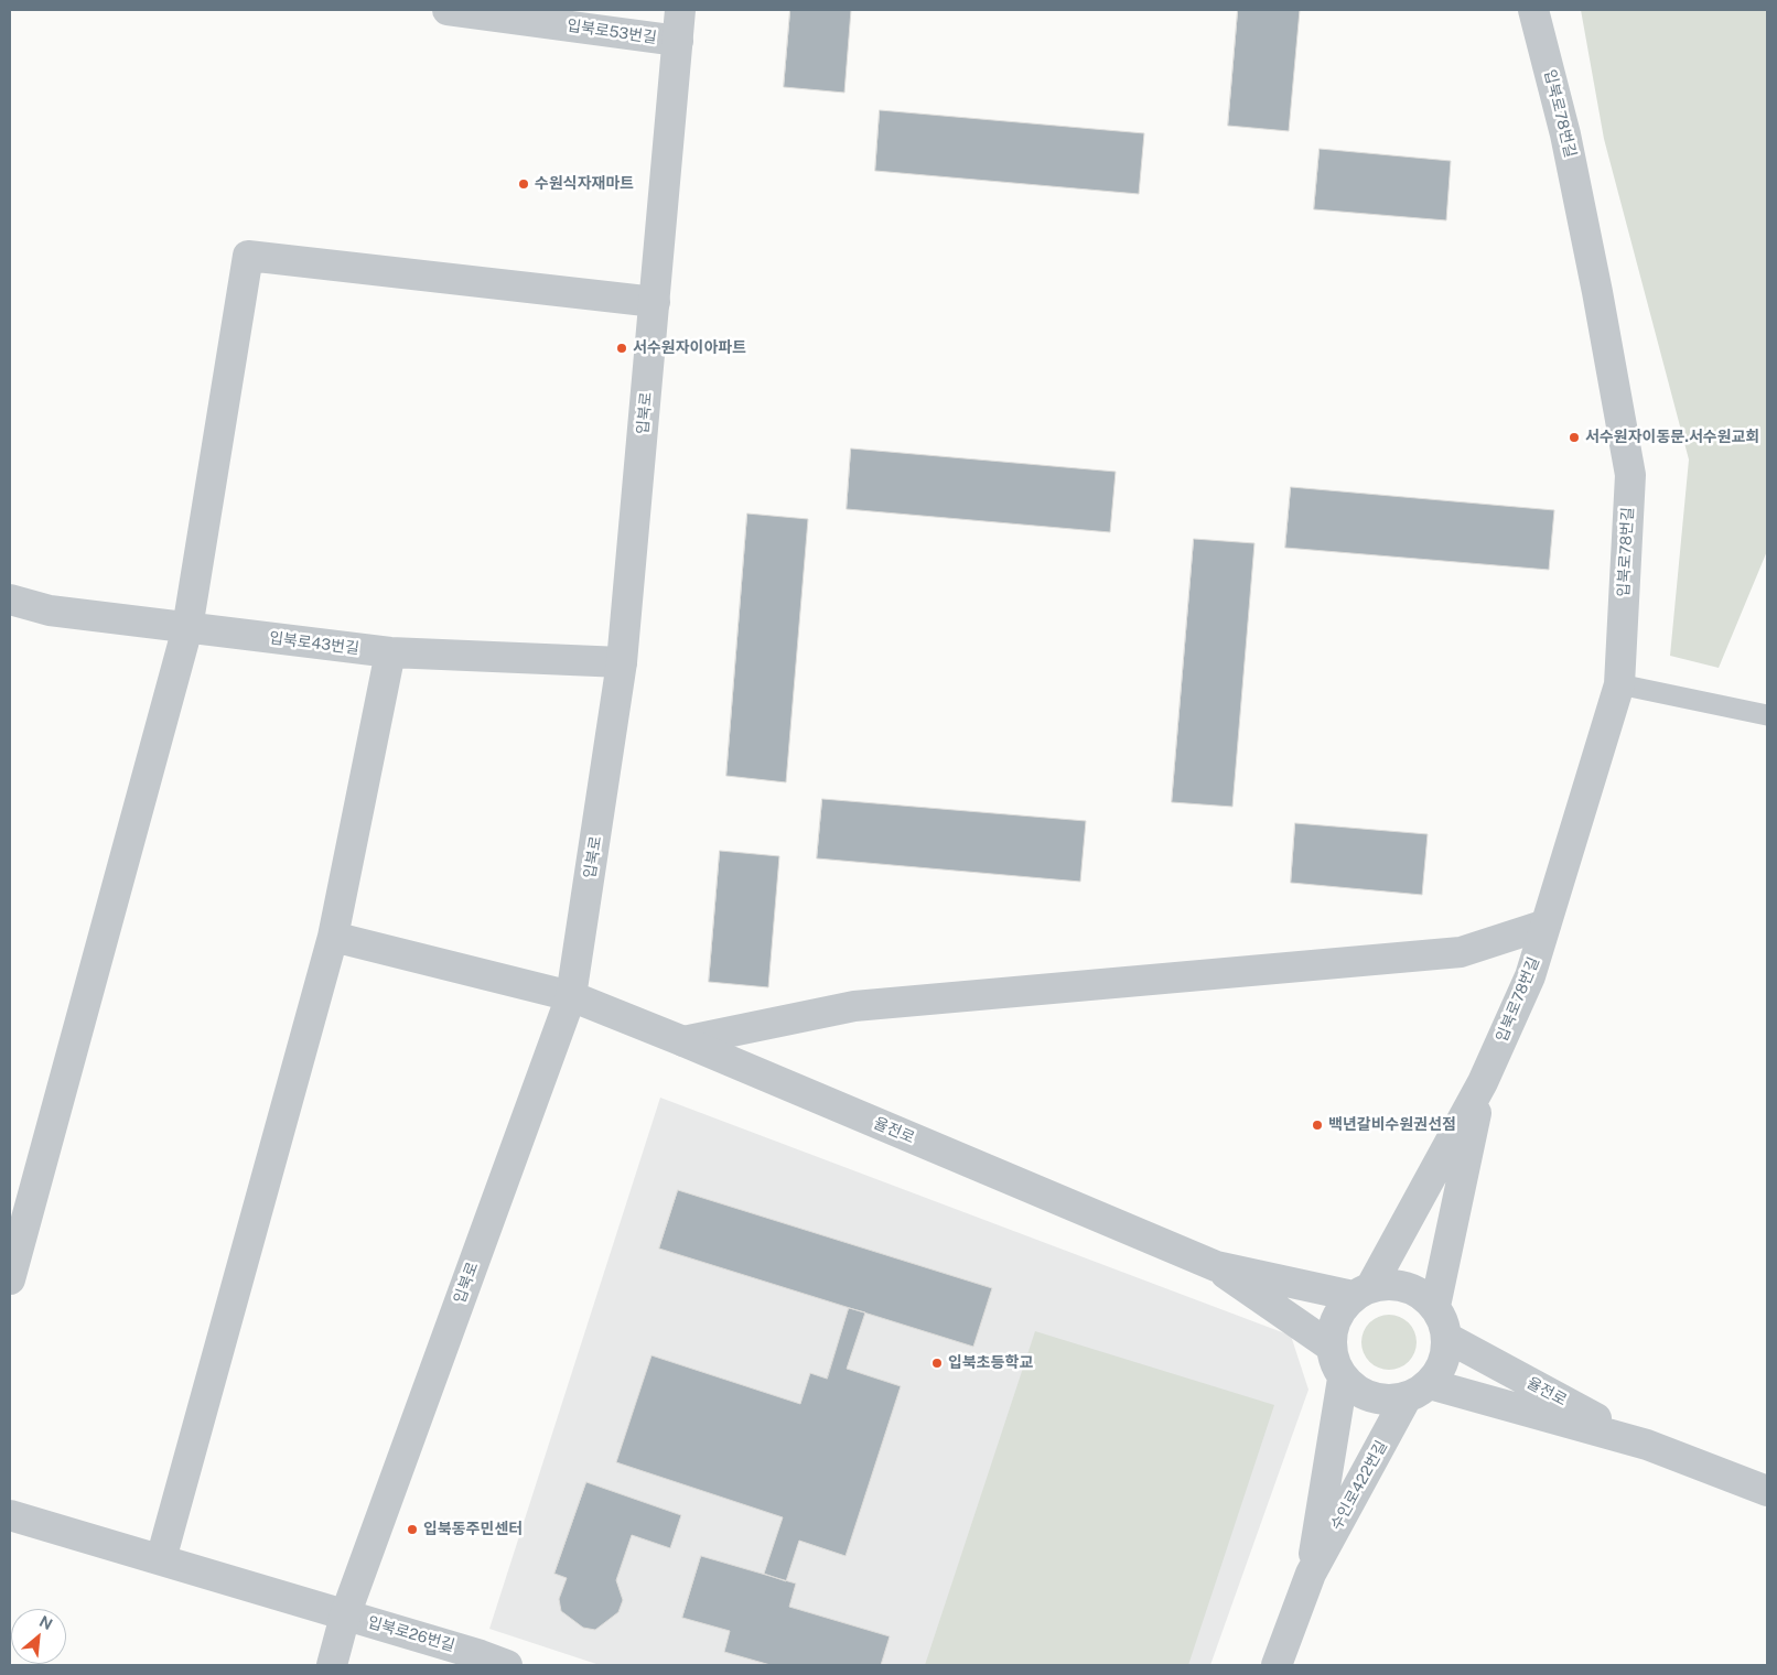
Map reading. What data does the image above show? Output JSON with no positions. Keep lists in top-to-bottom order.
{
  "streets": {
    "street": [
      "입북로53번길",
      "입북로78번길",
      "입북로",
      "입북로43번길",
      "율전로",
      "수인로422번길",
      "입북로26번길"
    ]
  },
  "crossings": [
    ["입북로53번길", "입북로"],
    ["입북로", "입북로43번길"],
    ["입북로", "율전로"],
    ["입북로", "입북로26번길"],
    ["율전로", "수인로422번길"]
  ],
  "places": [
    "수원식자재마트",
    "서수원자이아파트",
    "서수원자이동문.서수원교회",
    "백년갈비수원권선점",
    "입북초등학교",
    "입북동주민센터"
  ],
  "north": "top right"
}
